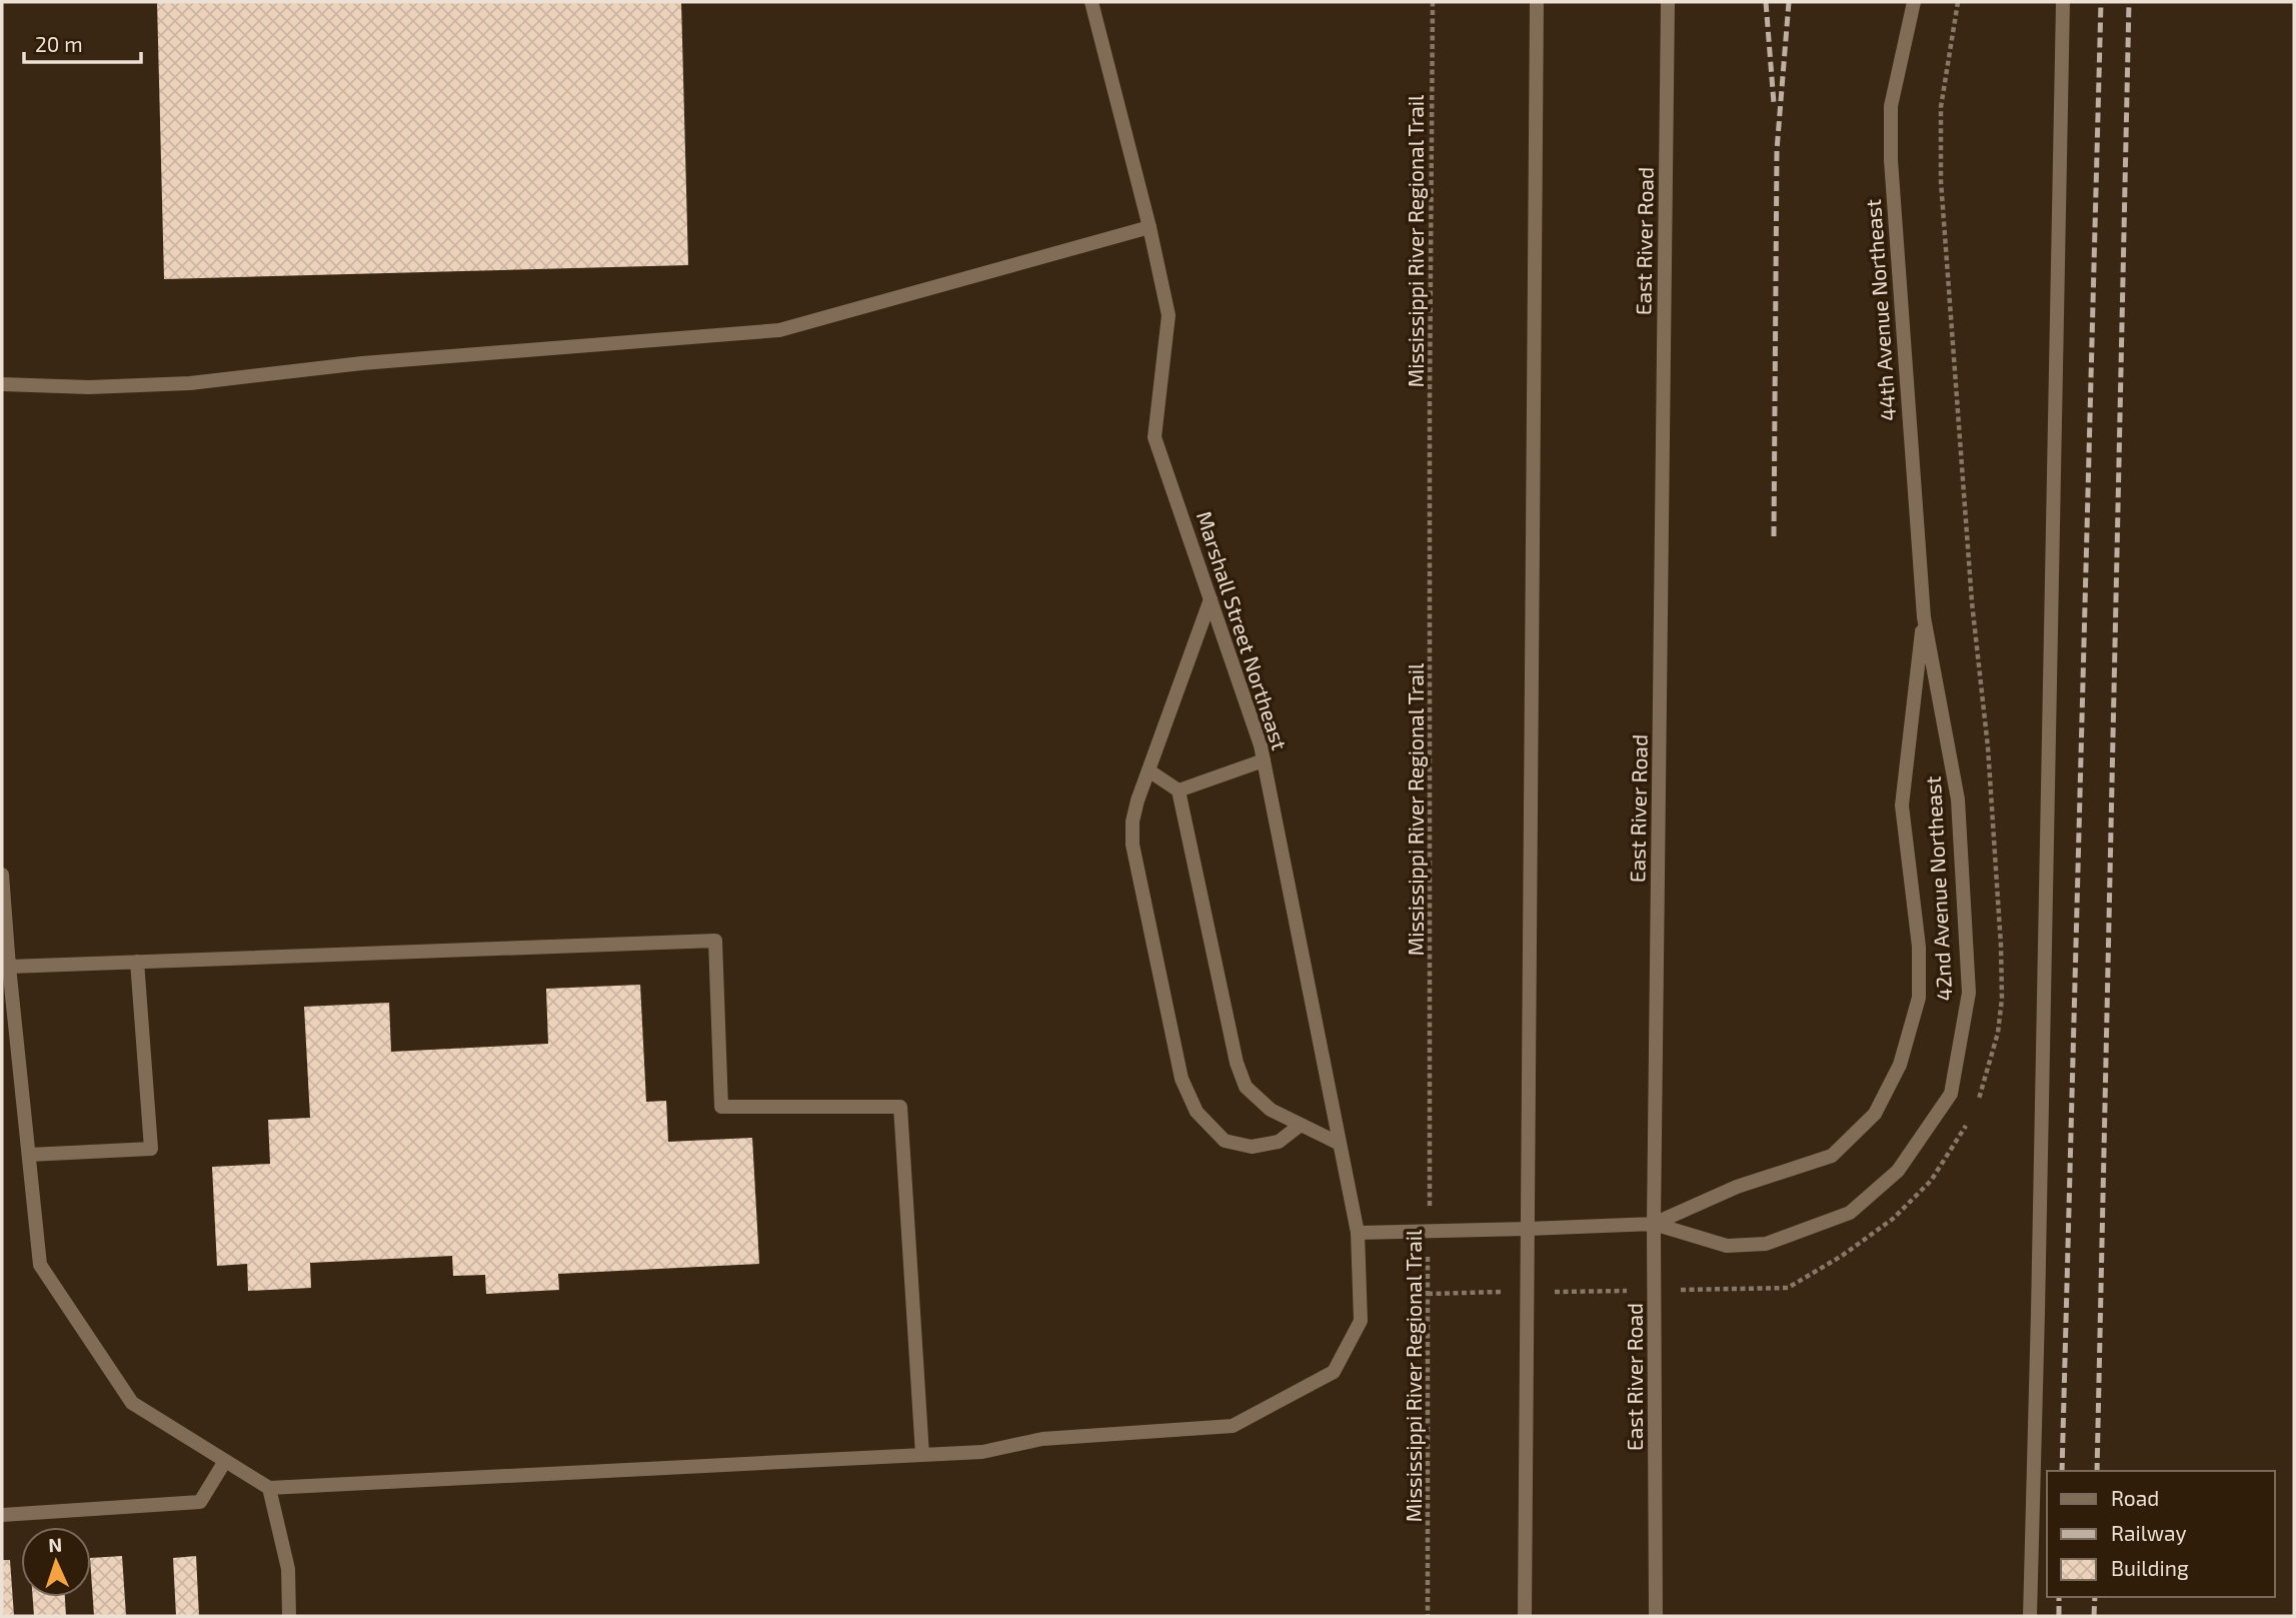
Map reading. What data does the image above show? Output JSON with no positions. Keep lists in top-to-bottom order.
{
  "streets": {
    "street": [
      "East River Road",
      "44th Avenue Northeast",
      "Marshall Street Northeast",
      "42nd Avenue Northeast"
    ],
    "path": ["Mississippi River Regional Trail"]
  },
  "crossings": [
    ["East River Road", "42nd Avenue Northeast"],
    ["44th Avenue Northeast", "42nd Avenue Northeast"]
  ],
  "legend": ["Road", "Railway", "Building"],
  "scale_bar": "20 m",
  "north": "top"
}
